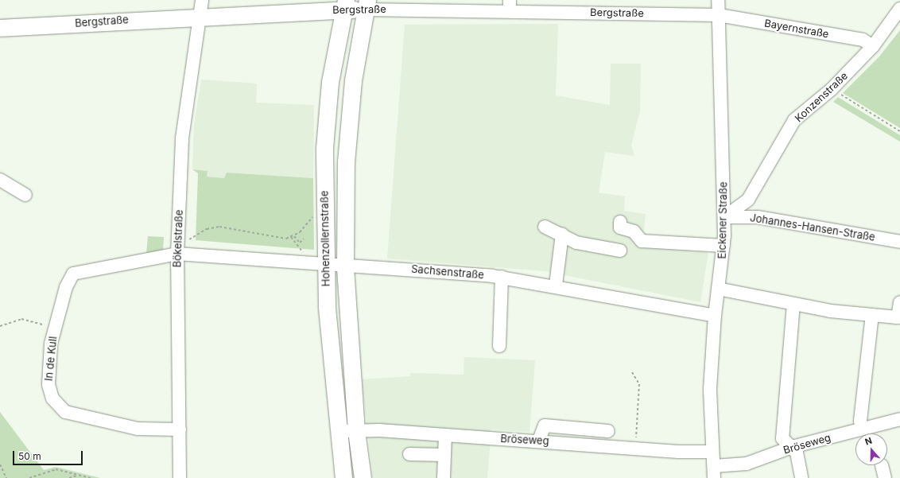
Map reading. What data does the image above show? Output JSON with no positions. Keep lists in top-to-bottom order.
{
  "streets": {
    "main road": ["Bergstraße", "Hohenzollernstraße"],
    "street": [
      "Bayernstraße",
      "Konzenstraße",
      "Eickener Straße",
      "Johannes-Hansen-Straße",
      "Bökelstraße",
      "Sachsenstraße",
      "In de Kull",
      "Bröseweg"
    ]
  },
  "crossings": [
    ["Bergstraße", "Bayernstraße"],
    ["Bergstraße", "Eickener Straße"],
    ["Bergstraße", "Bökelstraße"],
    ["Bergstraße", "Hohenzollernstraße"],
    ["Bayernstraße", "Konzenstraße"],
    ["Bayernstraße", "Eickener Straße"],
    ["Konzenstraße", "Eickener Straße"],
    ["Konzenstraße", "Johannes-Hansen-Straße"],
    ["Eickener Straße", "Johannes-Hansen-Straße"],
    ["Eickener Straße", "Sachsenstraße"],
    ["Eickener Straße", "Bröseweg"],
    ["Bökelstraße", "Sachsenstraße"],
    ["Bökelstraße", "In de Kull"],
    ["Hohenzollernstraße", "Sachsenstraße"],
    ["Hohenzollernstraße", "Bröseweg"],
    ["Sachsenstraße", "In de Kull"]
  ],
  "scale_bar": "50 m",
  "north": "top"
}
